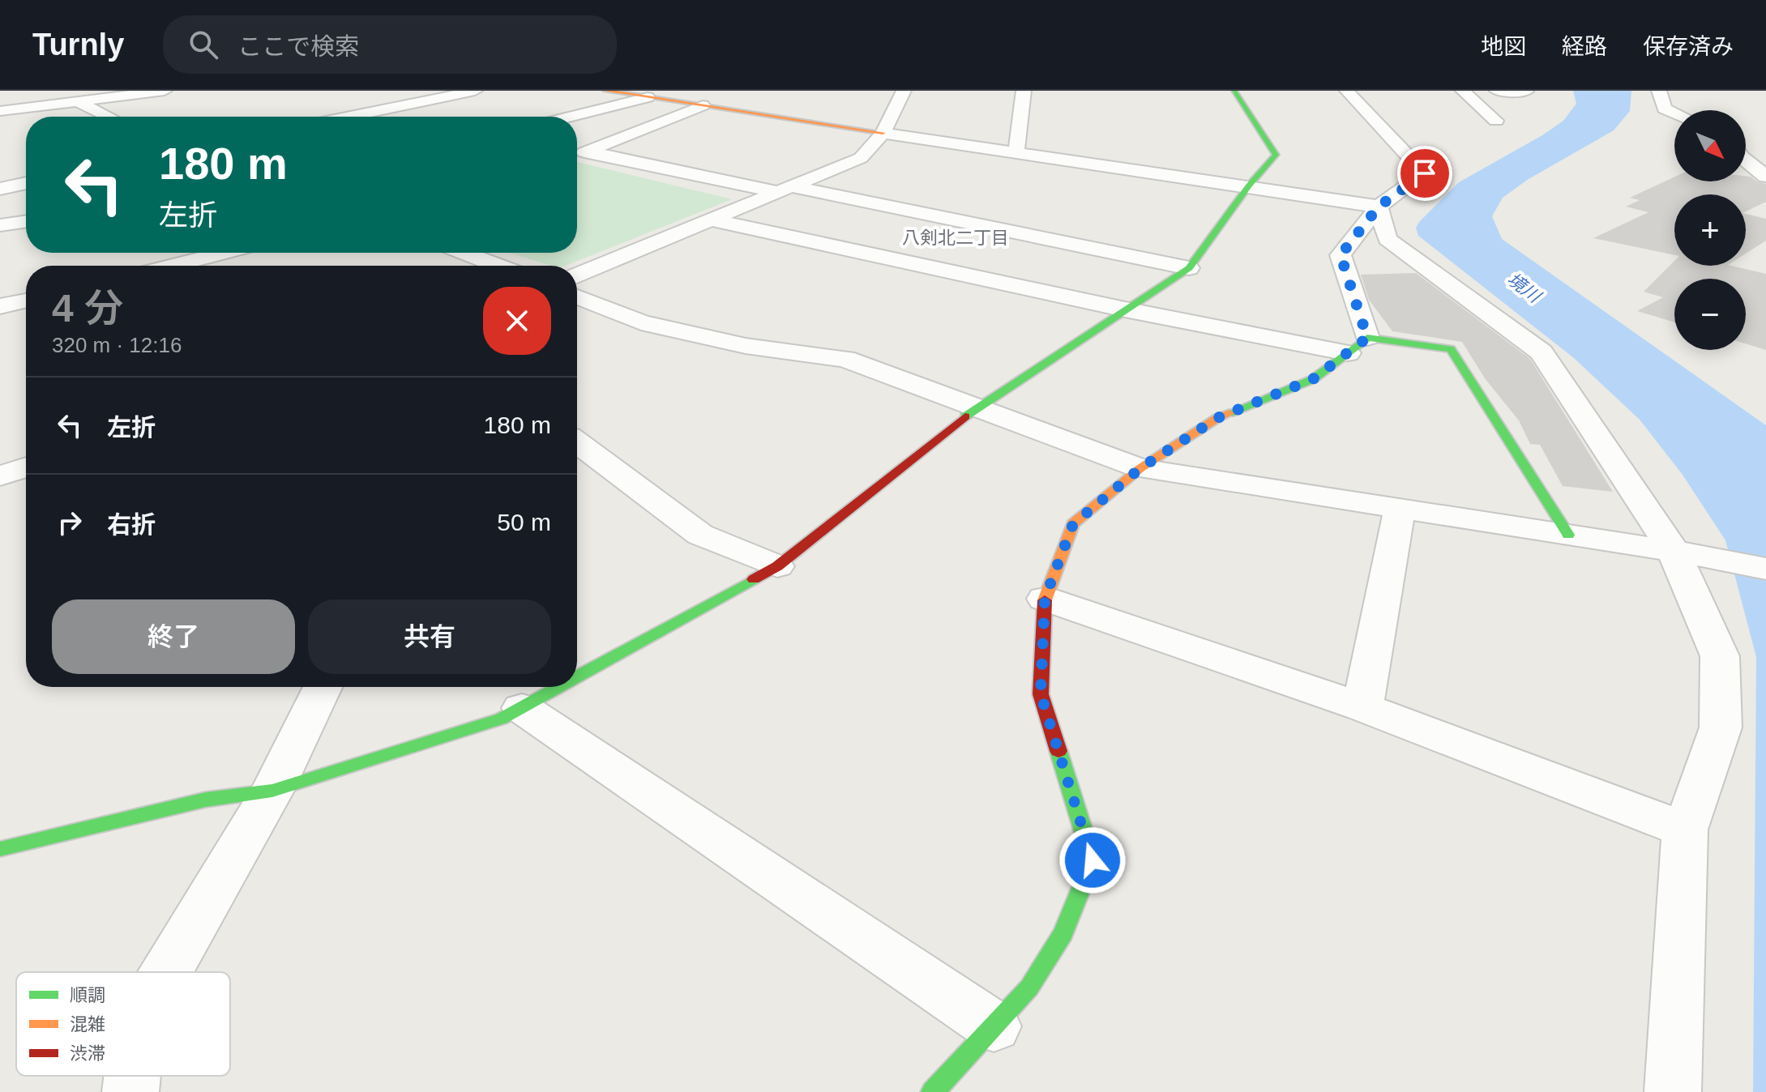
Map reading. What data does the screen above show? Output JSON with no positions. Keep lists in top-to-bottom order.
{
  "districts": ["八剣北二丁目"],
  "water": ["境川"],
  "legend": ["順調", "混雑", "渋滞"],
  "north": "bottom right",
  "page": {
    "header": "Turnly",
    "search": "ここで検索",
    "nav": ["地図", "経路", "保存済み"],
    "map_buttons": ["+", "−"],
    "turn": ["180 m", "左折"],
    "heading": ["4 分", "320 m · 12:16"],
    "list": [
      {
        "name": "左折",
        "value": "180 m"
      },
      {
        "name": "右折",
        "value": "50 m"
      }
    ],
    "buttons": ["終了", "共有"]
  }
}
